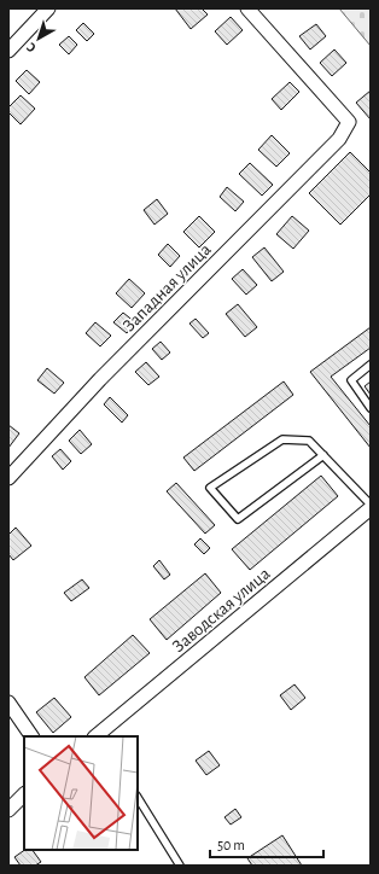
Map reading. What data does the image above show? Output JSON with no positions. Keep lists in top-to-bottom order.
{
  "streets": {
    "street": ["Западная улица", "Заводская улица"]
  },
  "scale_bar": "50 m",
  "north": "bottom left"
}
